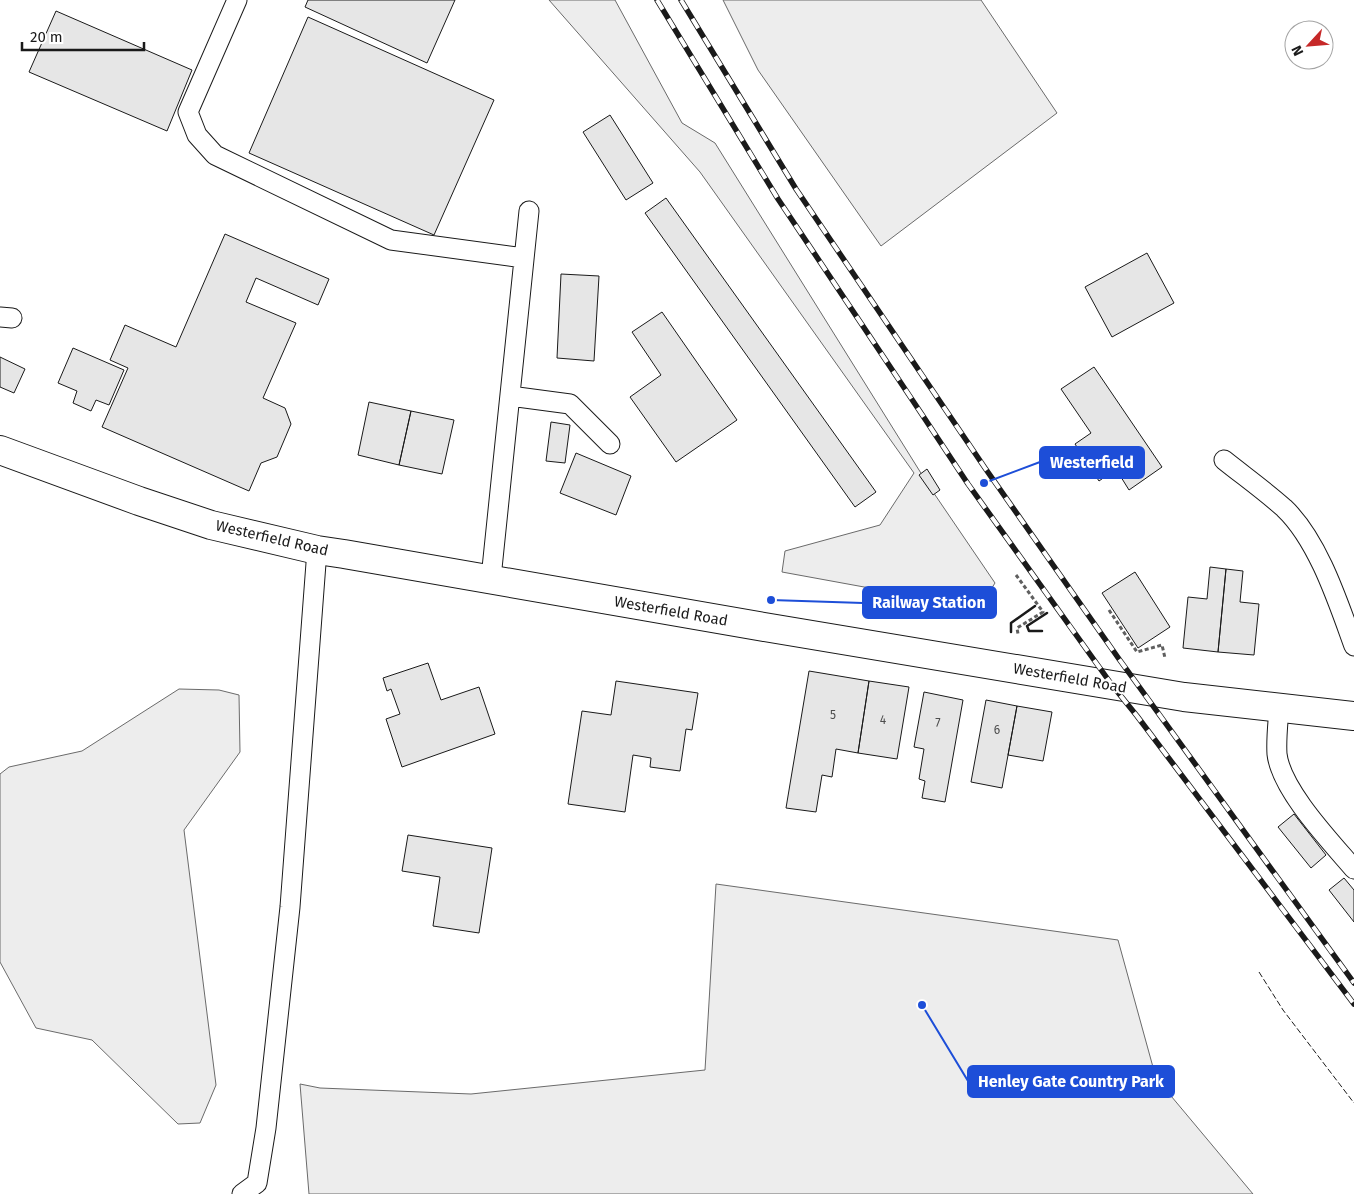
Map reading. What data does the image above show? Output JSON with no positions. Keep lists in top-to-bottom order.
{
  "streets": {
    "main road": ["Westerfield Road"]
  },
  "places": ["Westerfield", "Railway Station", "Henley Gate Country Park"],
  "house_numbers": [
    "5",
    "4",
    "7",
    "6"
  ],
  "scale_bar": "20 m",
  "north": "bottom left"
}
